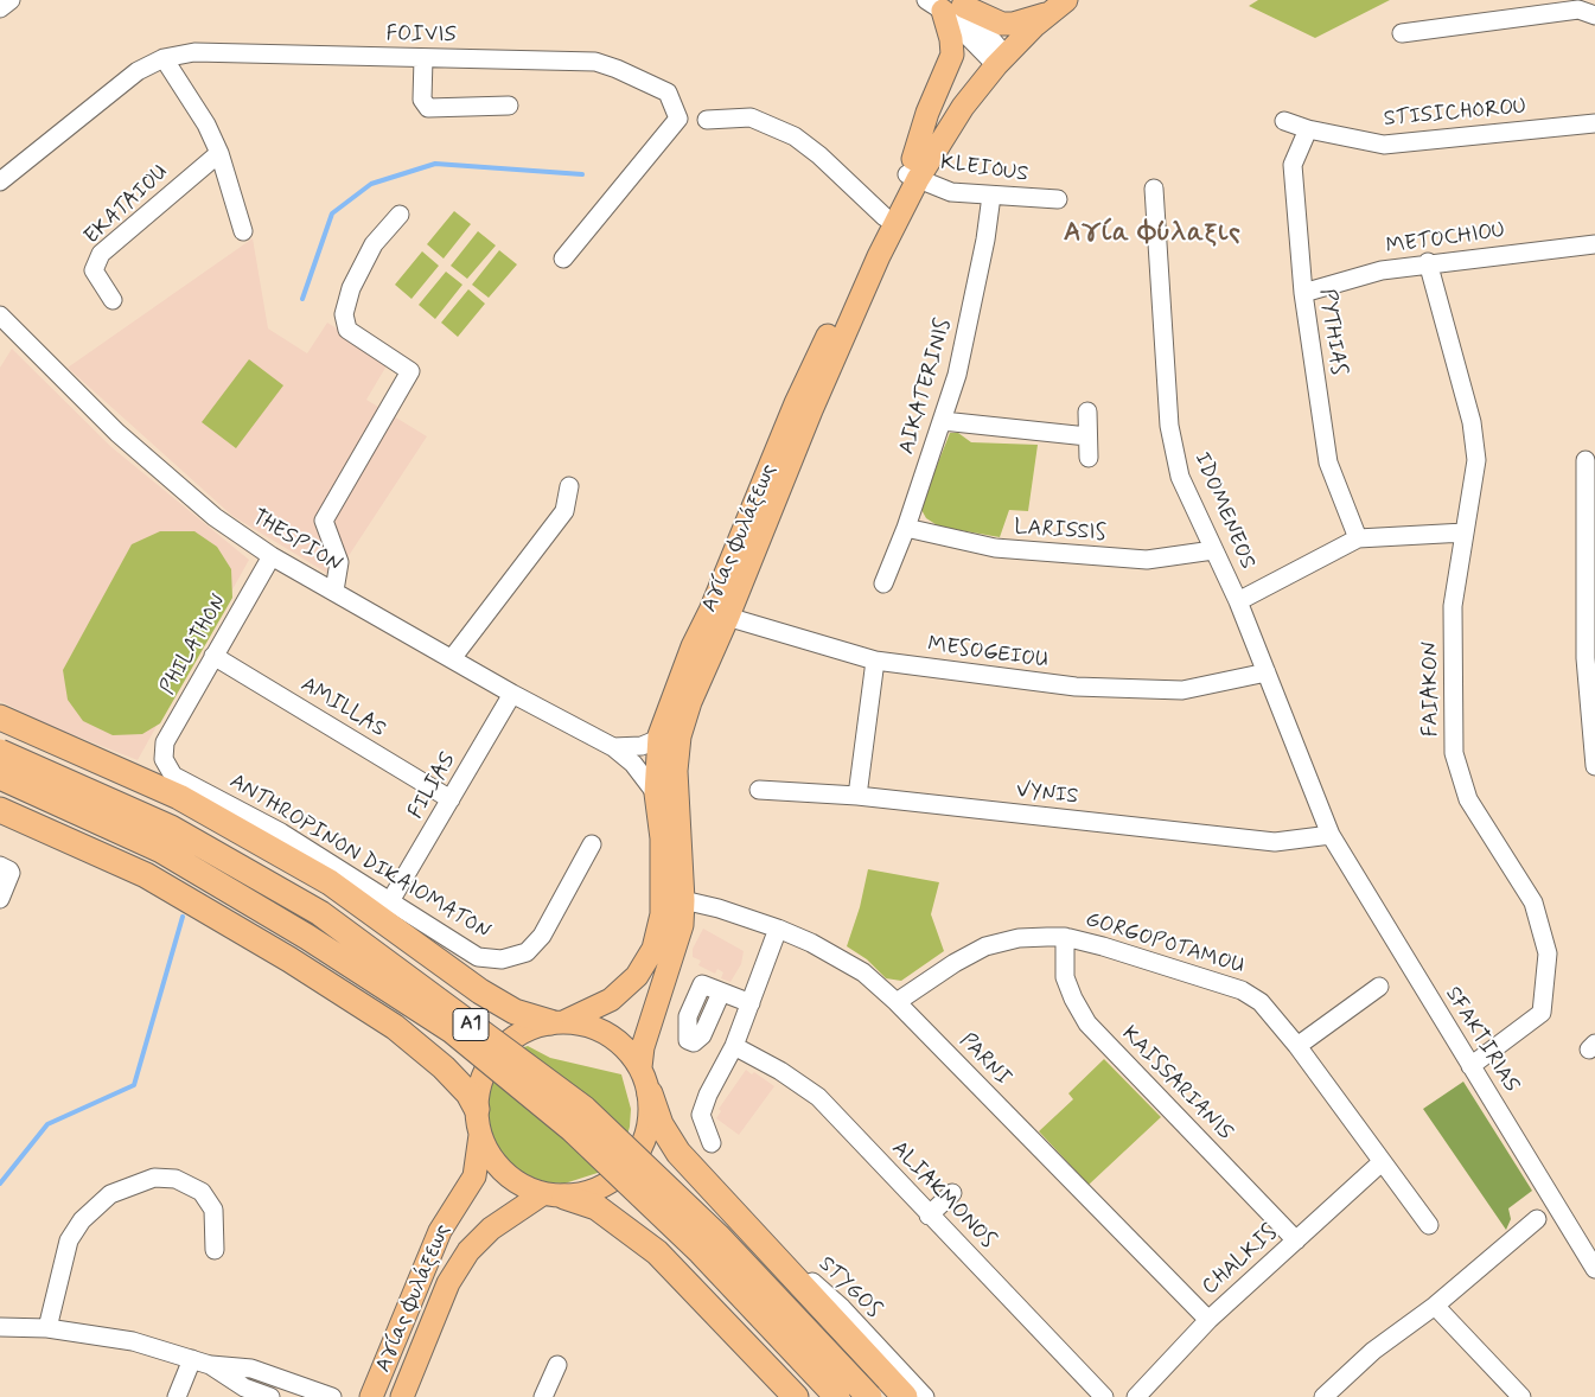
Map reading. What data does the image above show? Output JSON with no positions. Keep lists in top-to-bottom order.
{
  "streets": {
    "highway": ["A1"],
    "main road": ["Αγίας Φυλάξεως"],
    "street": [
      "FOIVIS",
      "STISICHOROU",
      "KLEIOUS",
      "EKATAIOU",
      "METOCHIOU",
      "PYTHIAS",
      "AIKATERINIS",
      "IDOMENEOS",
      "LARISSIS",
      "THESPION",
      "PHILATHON",
      "MESOGEIOU",
      "FAIAKON",
      "AMILLAS",
      "FILIAS",
      "VYNIS",
      "ANTHROPINON DIKAIOMATON",
      "GORGOPOTAMOU",
      "SFAKTIRIAS",
      "PARNI",
      "KAISSARIANIS",
      "ALIAKMONOS",
      "CHALKIS",
      "STYGOS"
    ]
  },
  "crossings": [
    ["STISICHOROU", "PYTHIAS"],
    ["KLEIOUS", "AIKATERINIS"],
    ["KLEIOUS", "Αγίας Φυλάξεως"],
    ["METOCHIOU", "PYTHIAS"],
    ["METOCHIOU", "FAIAKON"],
    ["AIKATERINIS", "LARISSIS"],
    ["IDOMENEOS", "LARISSIS"],
    ["IDOMENEOS", "MESOGEIOU"],
    ["IDOMENEOS", "VYNIS"],
    ["IDOMENEOS", "SFAKTIRIAS"],
    ["Αγίας Φυλάξεως", "THESPION"],
    ["Αγίας Φυλάξεως", "MESOGEIOU"],
    ["Αγίας Φυλάξεως", "PARNI"],
    ["THESPION", "PHILATHON"],
    ["THESPION", "FILIAS"],
    ["PHILATHON", "AMILLAS"],
    ["PHILATHON", "ANTHROPINON DIKAIOMATON"],
    ["FAIAKON", "SFAKTIRIAS"],
    ["AMILLAS", "FILIAS"],
    ["FILIAS", "ANTHROPINON DIKAIOMATON"],
    ["VYNIS", "SFAKTIRIAS"],
    ["GORGOPOTAMOU", "PARNI"],
    ["GORGOPOTAMOU", "KAISSARIANIS"],
    ["GORGOPOTAMOU", "CHALKIS"],
    ["PARNI", "CHALKIS"],
    ["KAISSARIANIS", "CHALKIS"]
  ],
  "districts": ["Αγία Φύλαξις"]
}
